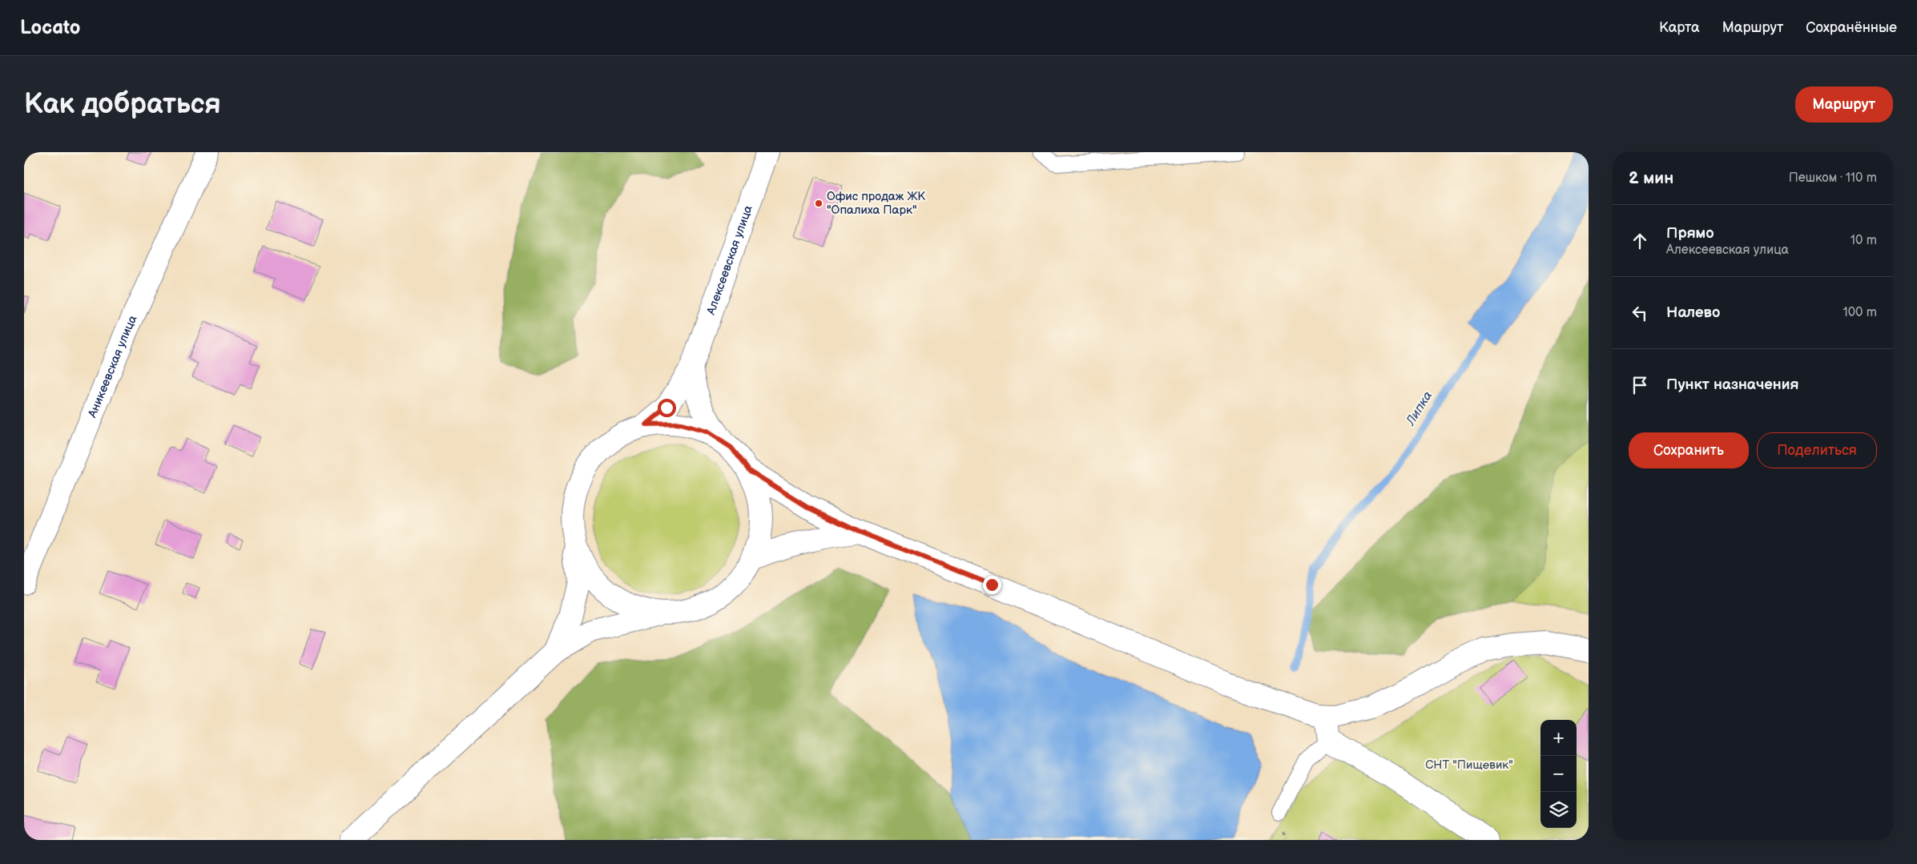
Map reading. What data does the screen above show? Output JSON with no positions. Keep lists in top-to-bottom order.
{
  "streets": {
    "street": ["Алексеевская улица", "Аникеевская улица"]
  },
  "water": ["Липка"],
  "parks": ["СНТ \"Пищевик\""],
  "places": ["Офис продаж ЖК \"Опалиха Парк\""],
  "page": {
    "header": "Locato",
    "nav": ["Карта", "Маршрут", "Сохранённые"],
    "buttons": [
      "Маршрут",
      ["Сохранить", "Поделиться"]
    ],
    "title": "Как добраться",
    "heading": ["2 мин", "Пешком · 110 m"],
    "list": [
      ["Прямо", "Алексеевская улица", "10 m"],
      ["Налево", "100 m"],
      "Пункт назначения"
    ],
    "map_buttons": ["+", "−"]
  }
}
